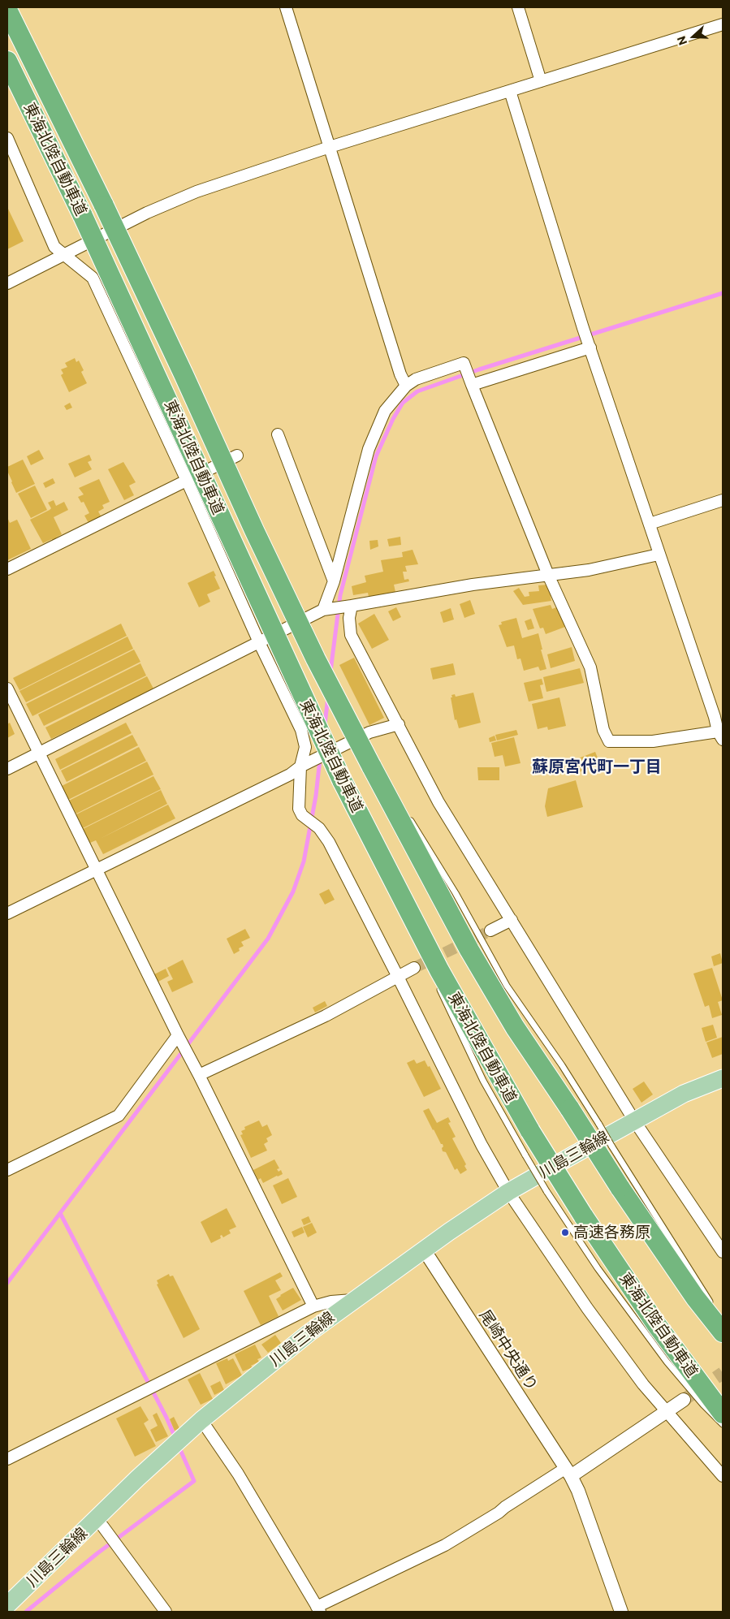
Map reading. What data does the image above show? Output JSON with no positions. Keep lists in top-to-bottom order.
{
  "streets": {
    "highway": ["東海北陸自動車道"],
    "main road": ["川島三輪線"],
    "street": ["尾崎中央通り"]
  },
  "crossings": [
    ["川島三輪線", "尾崎中央通り"]
  ],
  "districts": ["蘇原宮代町一丁目"],
  "places": ["高速各務原"],
  "north": "left"
}
